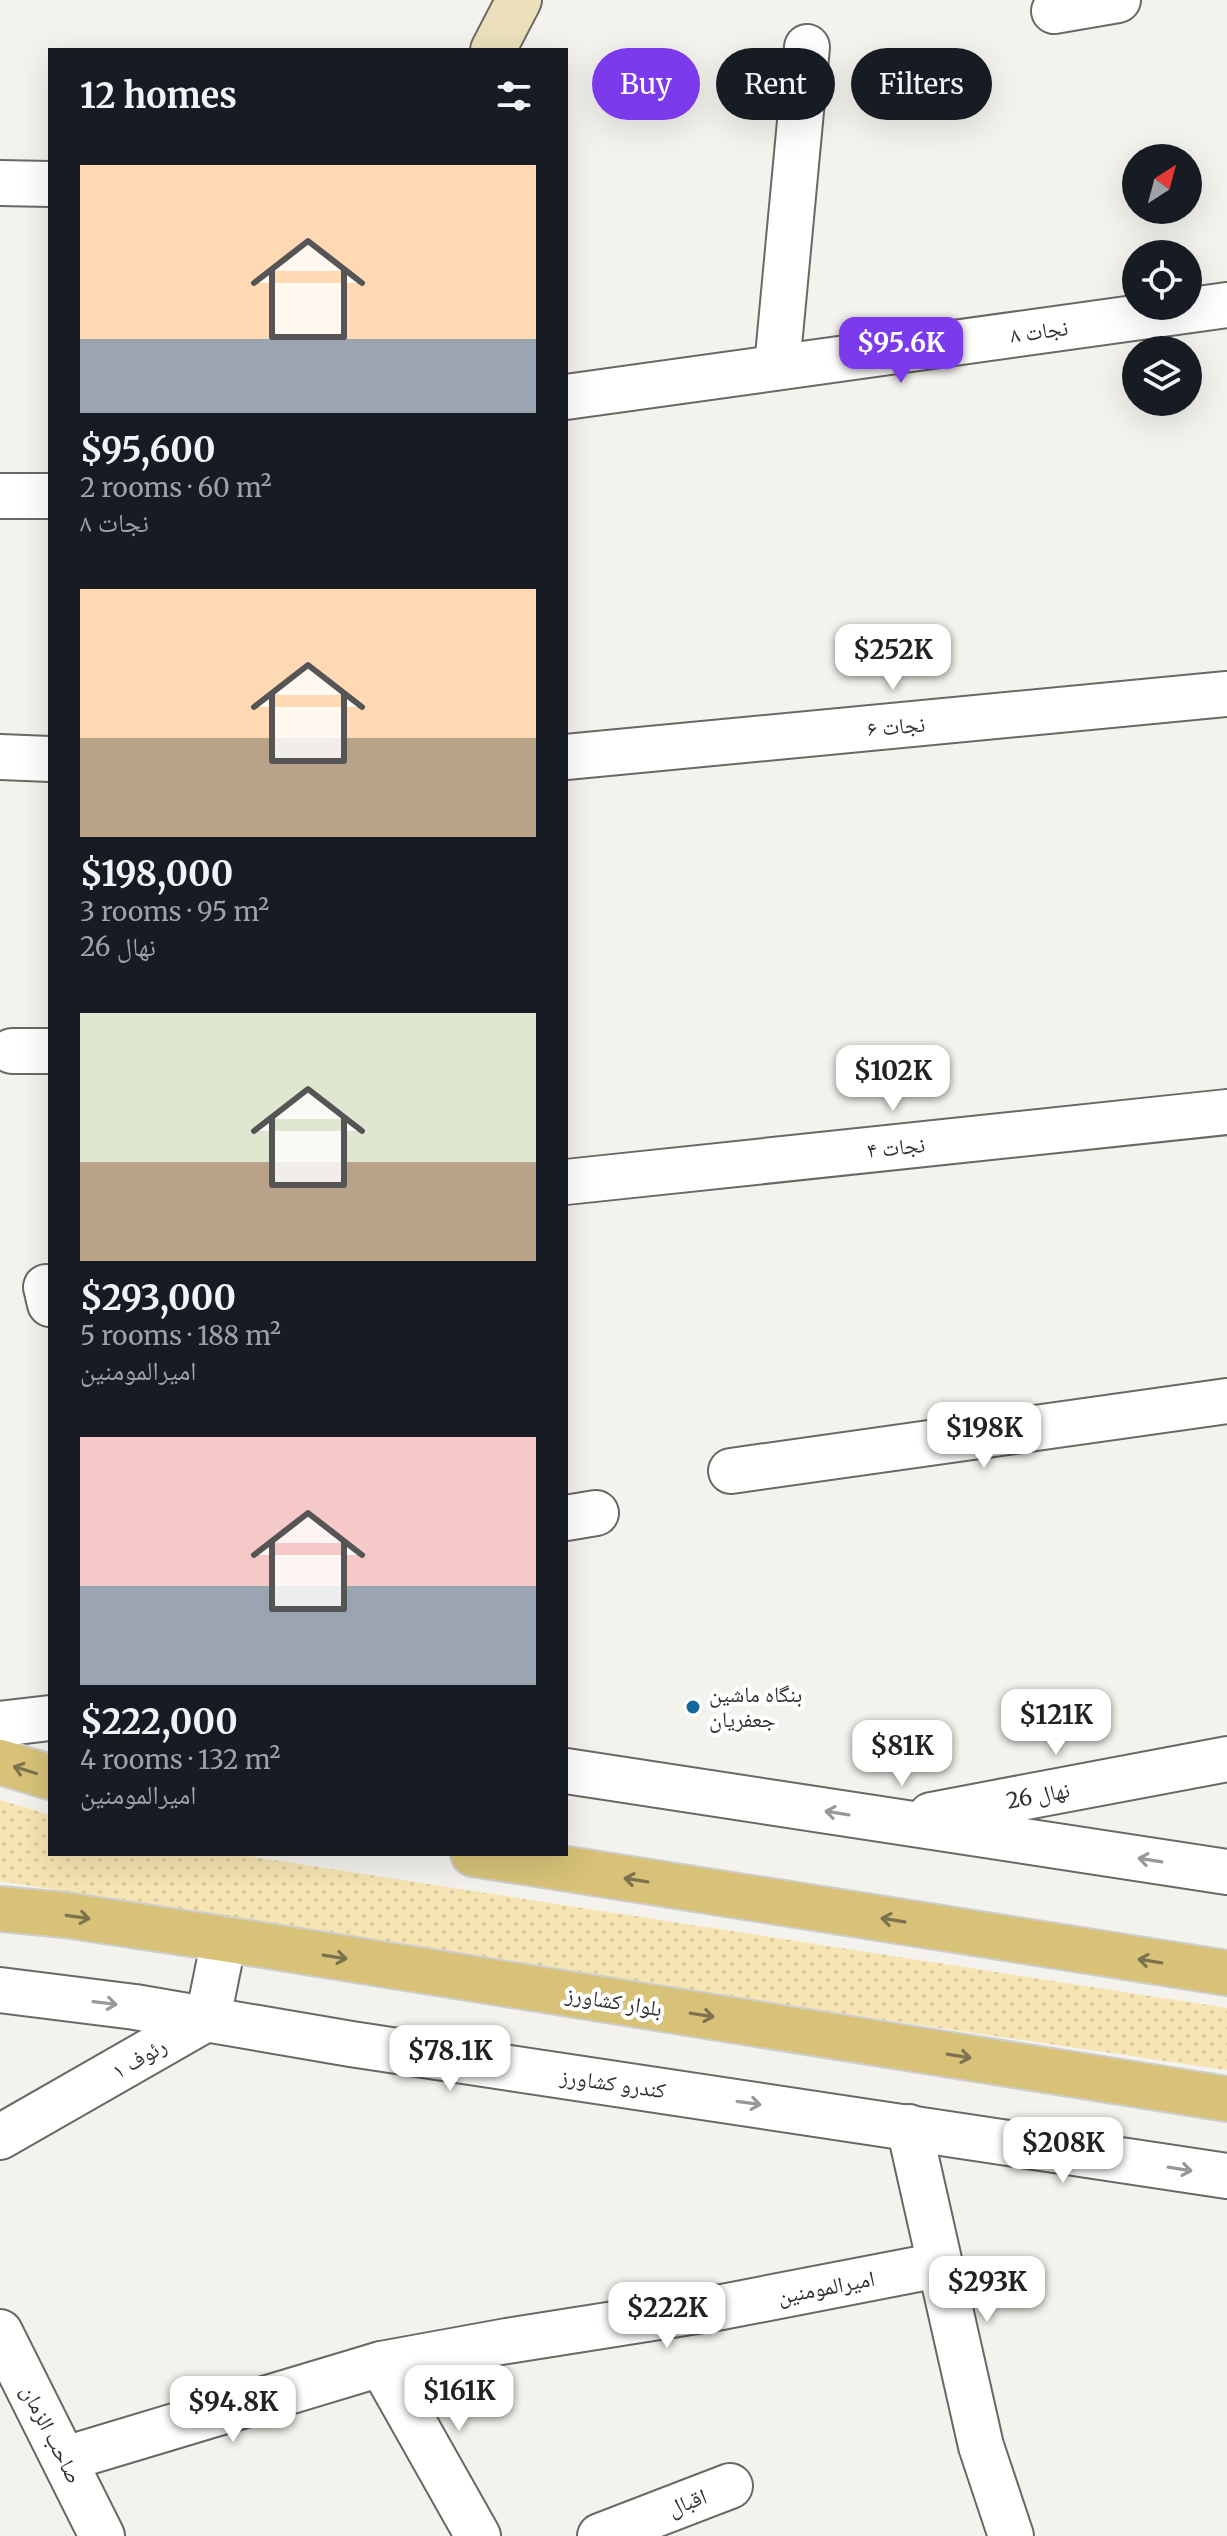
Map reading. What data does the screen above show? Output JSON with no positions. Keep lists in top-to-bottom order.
{
  "streets": {
    "main road": ["بلوار کشاورز"],
    "street": [
      "نجات ۸",
      "نجات ۶",
      "نجات ۴",
      "نهال 26",
      "رئوف ۱",
      "کندرو کشاورز",
      "امیرالمومنین",
      "صاحب الزمان",
      "اقبال"
    ]
  },
  "crossings": [
    ["رئوف ۱", "کندرو کشاورز"],
    ["امیرالمومنین", "صاحب الزمان"]
  ],
  "places": ["بنگاه ماشین جعفریان"],
  "north": "top right",
  "page": {
    "chip": ["Buy", "Rent", "Filters"],
    "heading": "12 homes",
    "list": [
      {
        "name": "$95,600",
        "note": "2 rooms · 60 m² · نجات ۸"
      },
      {
        "name": "$198,000",
        "note": "3 rooms · 95 m² · نهال 26"
      },
      {
        "name": "$293,000",
        "note": "5 rooms · 188 m² · امیرالمومنین"
      },
      {
        "name": "$222,000",
        "note": "4 rooms · 132 m² · امیرالمومنین"
      }
    ],
    "price": [
      "$95.6K",
      "$252K",
      "$102K",
      "$198K",
      "$121K",
      "$81K",
      "$78.1K",
      "$208K",
      "$293K",
      "$222K",
      "$161K",
      "$94.8K"
    ]
  }
}
